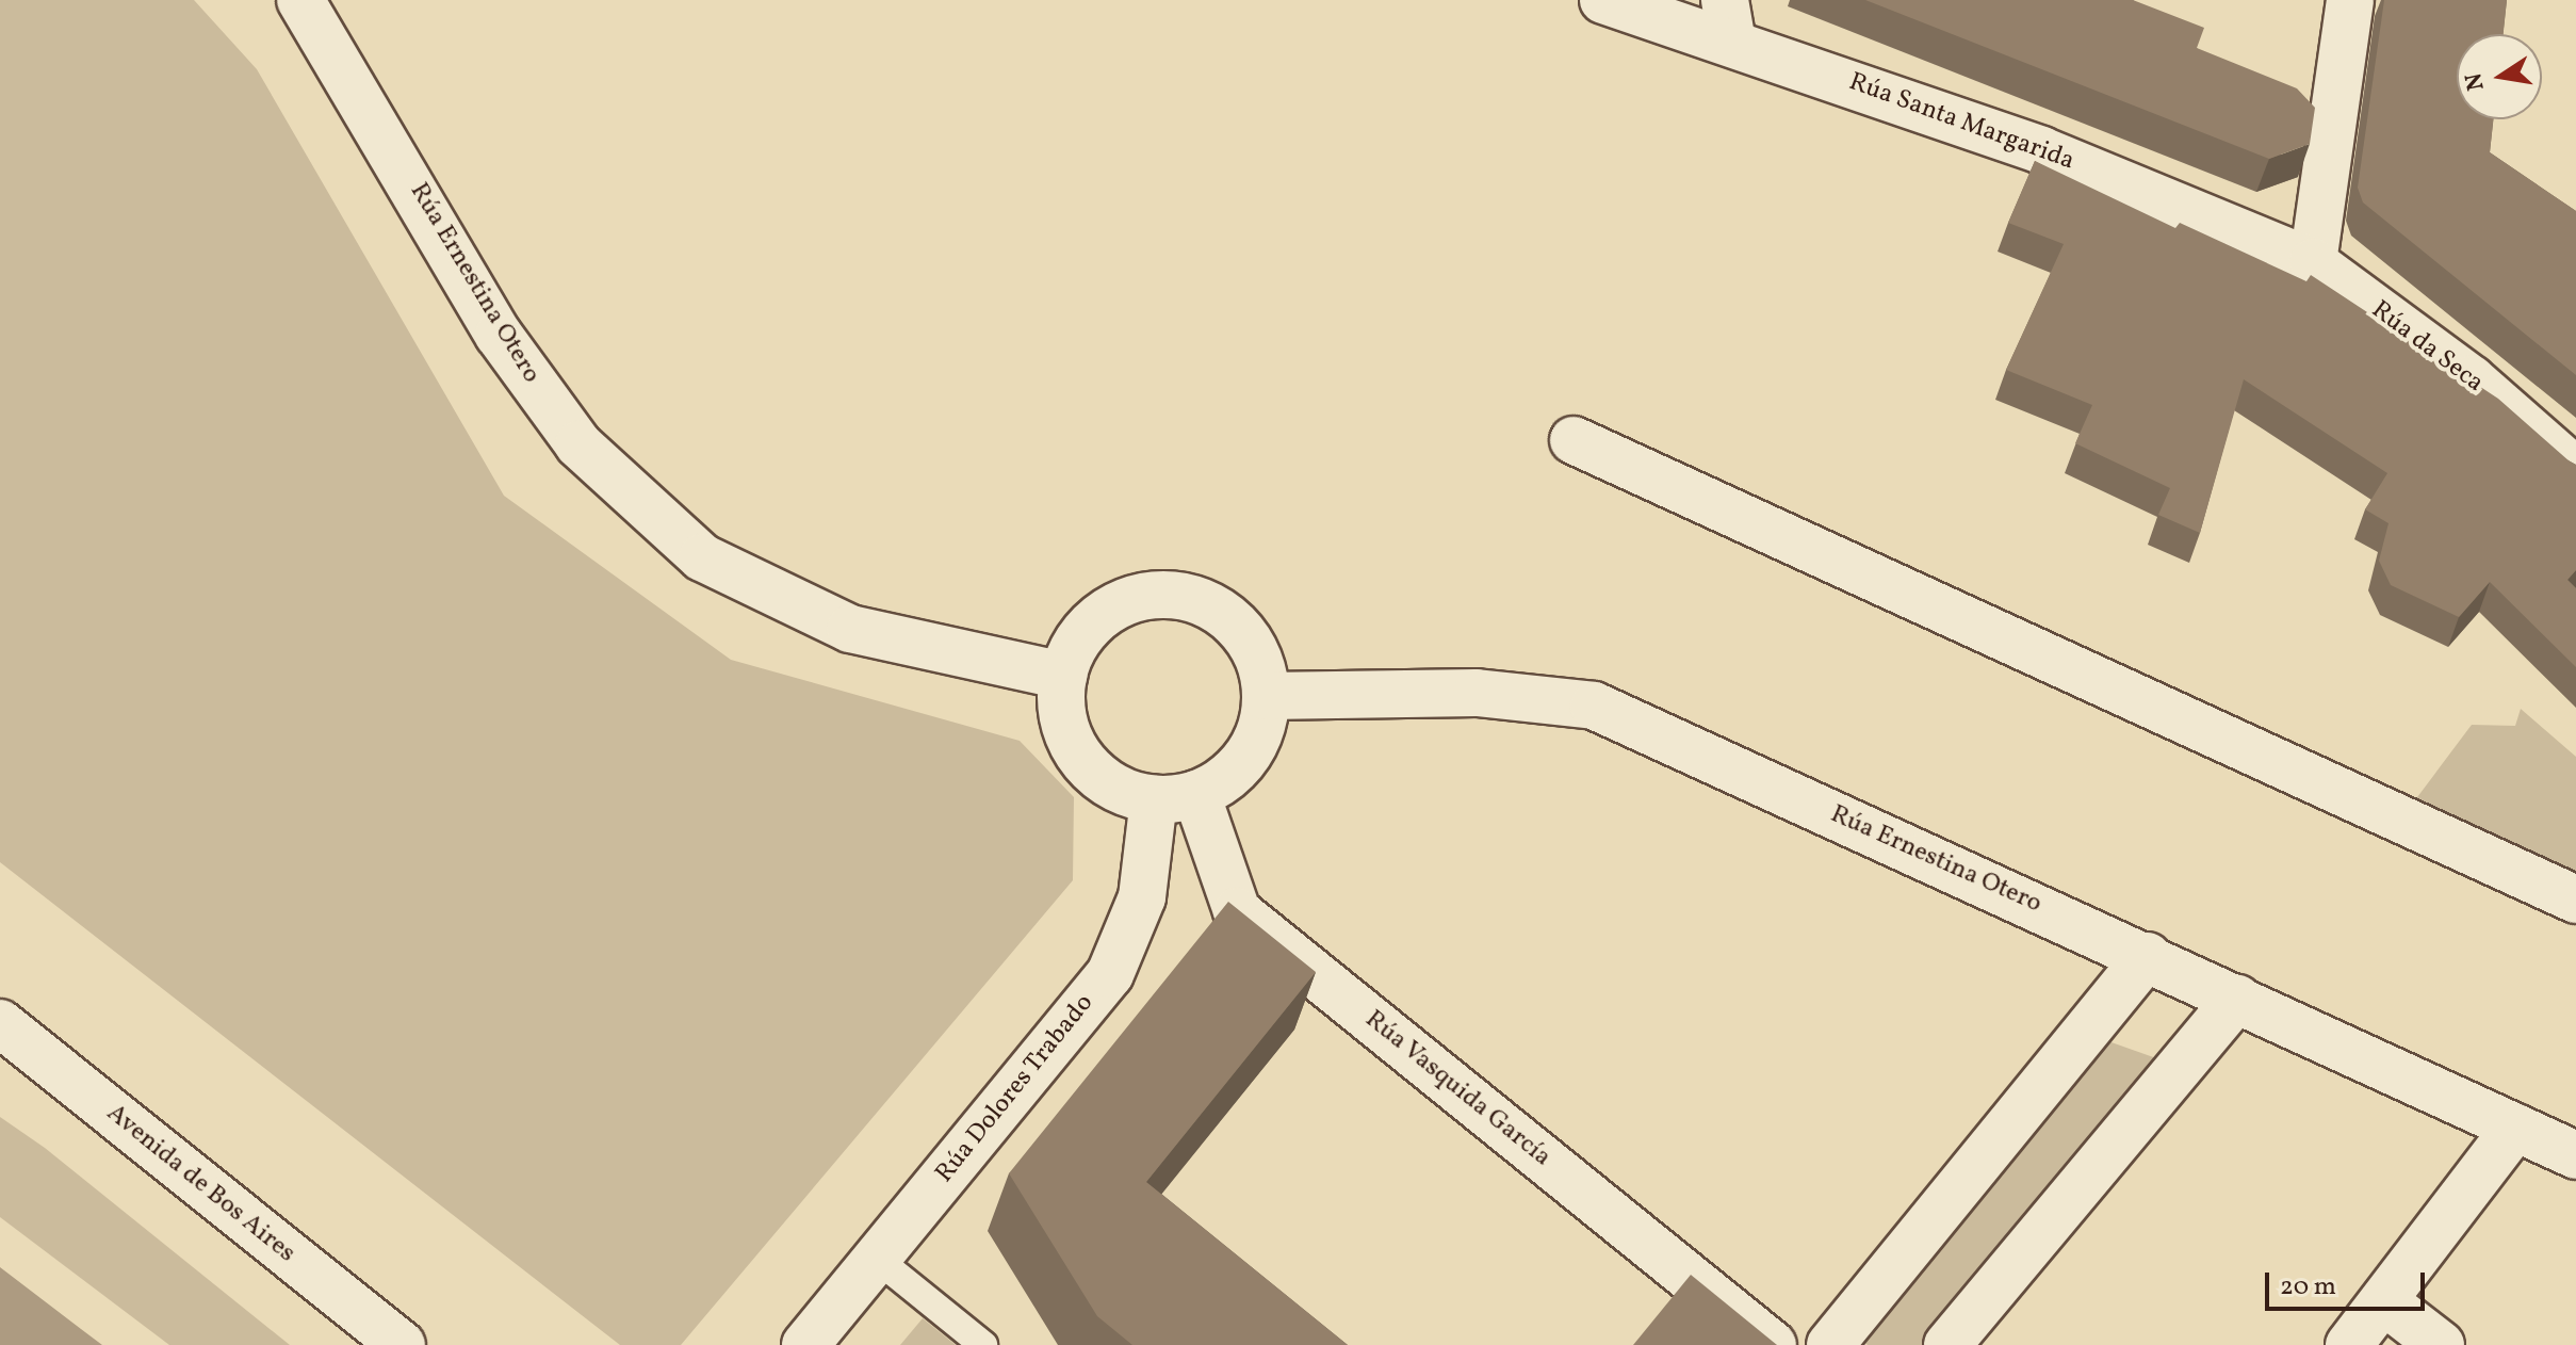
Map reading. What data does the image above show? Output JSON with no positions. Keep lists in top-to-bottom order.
{
  "streets": {
    "street": [
      "Rúa Santa Margarida",
      "Rúa Ernestina Otero",
      "Rúa da Seca",
      "Rúa Dolores Trabado",
      "Rúa Vasquida García",
      "Avenida de Bos Aires"
    ]
  },
  "crossings": [
    ["Rúa Santa Margarida", "Rúa da Seca"],
    ["Rúa Ernestina Otero", "Rúa Dolores Trabado"],
    ["Rúa Ernestina Otero", "Rúa Vasquida García"],
    ["Rúa Dolores Trabado", "Rúa Vasquida García"]
  ],
  "scale_bar": "20 m",
  "north": "left"
}
